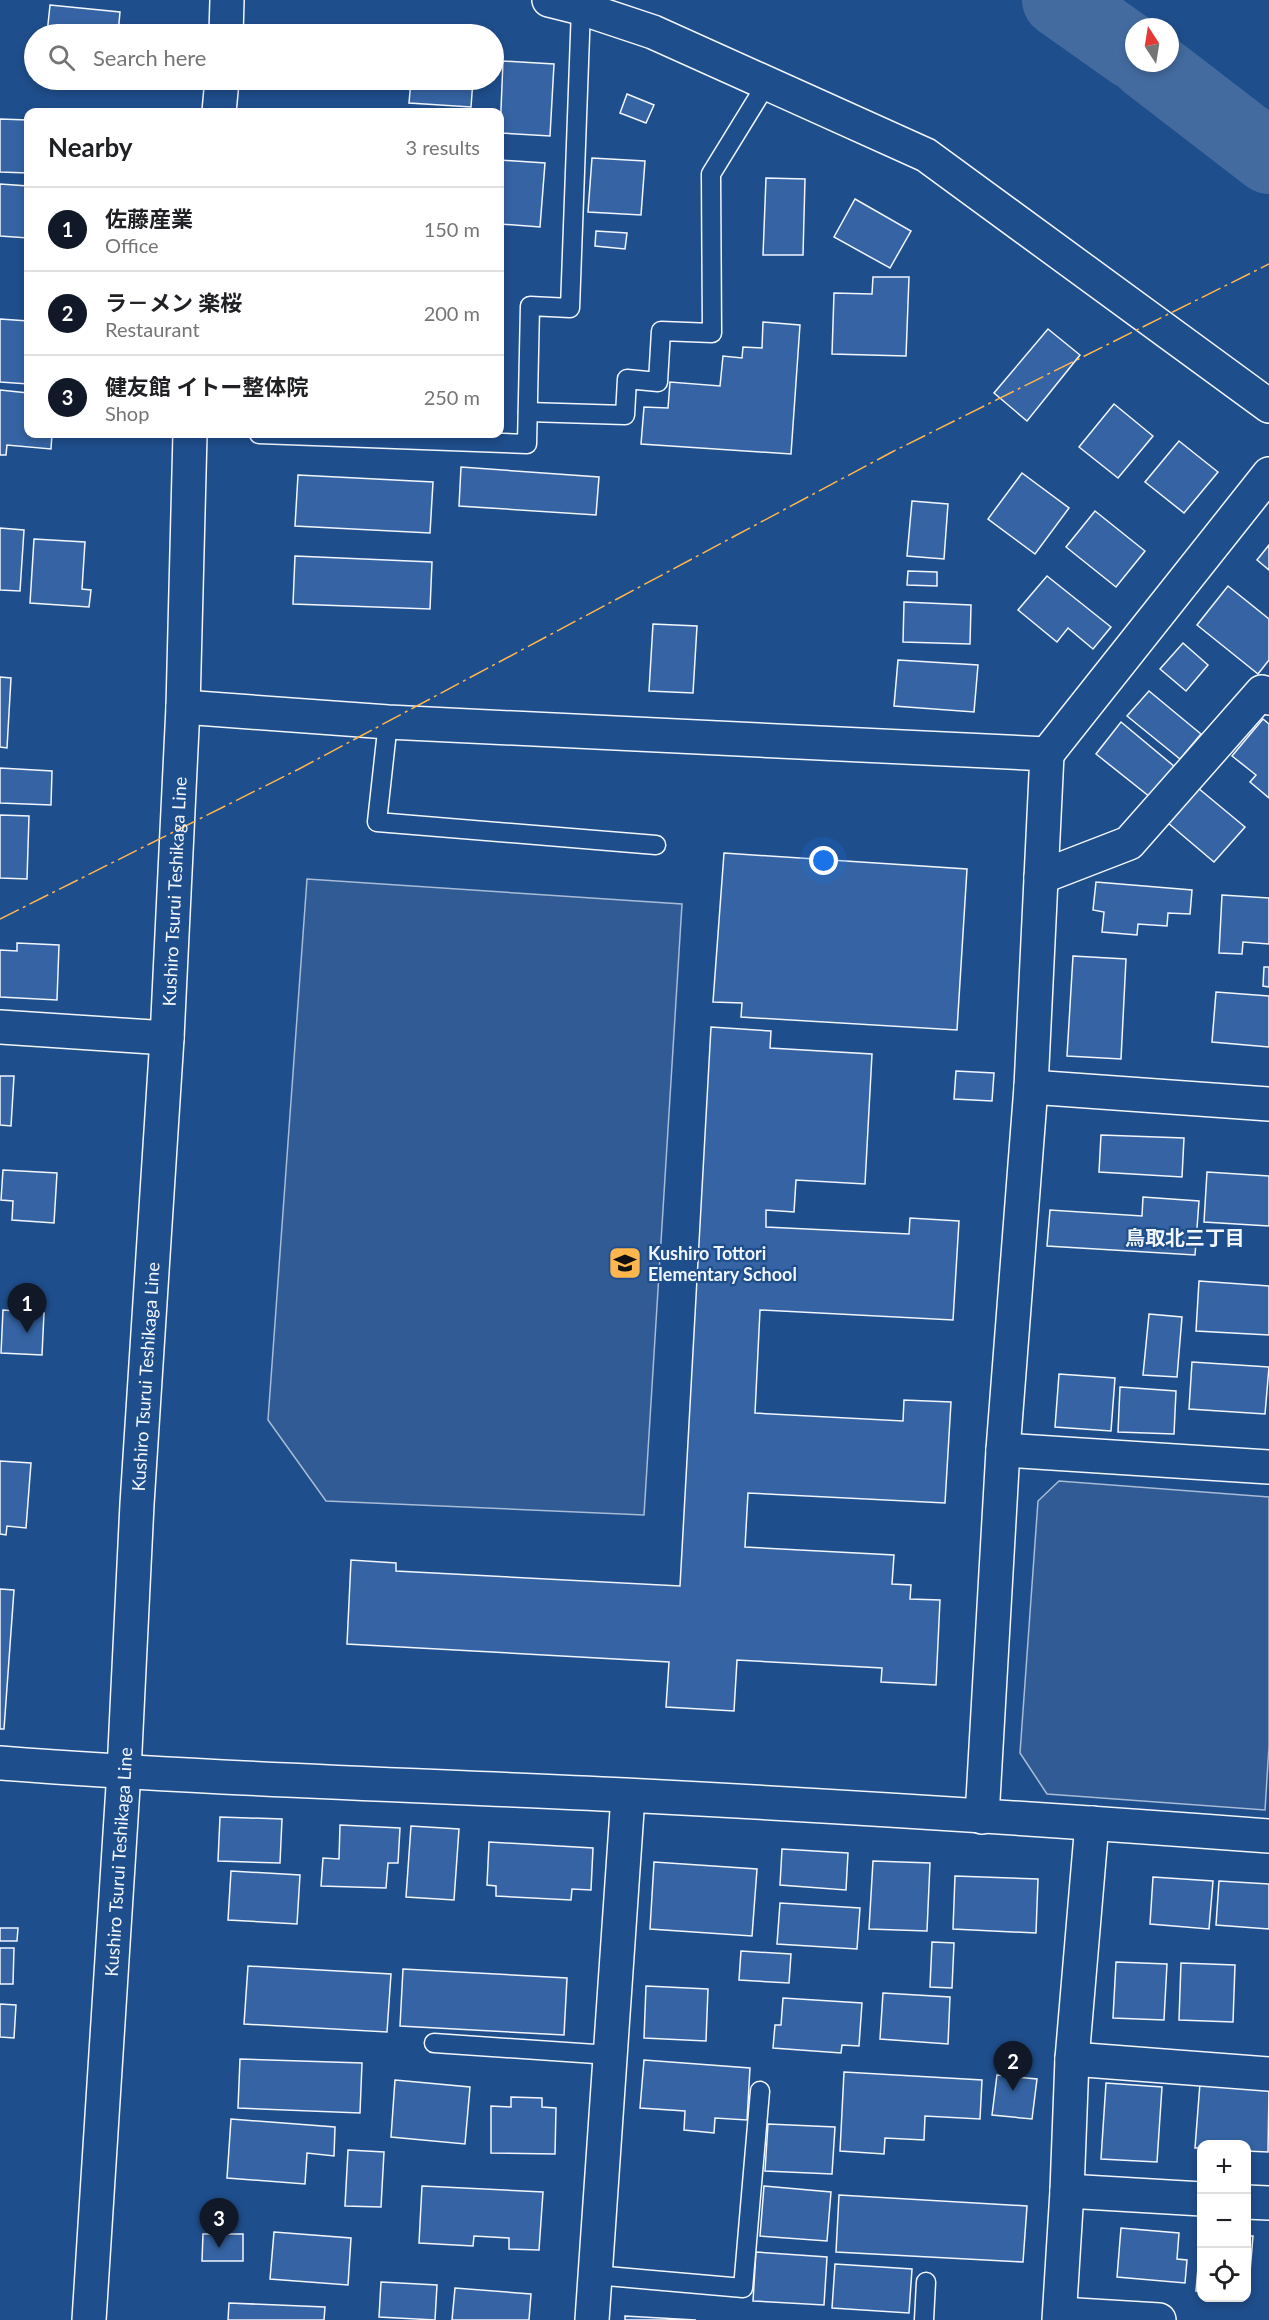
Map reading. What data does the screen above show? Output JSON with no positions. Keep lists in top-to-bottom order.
{
  "streets": {
    "street": ["Kushiro Tsurui Teshikaga Line"]
  },
  "districts": ["鳥取北三丁目"],
  "places": {
    "school or university": ["Kushiro Tottori Elementary School"]
  },
  "north": "top",
  "page": {
    "search": "Search here",
    "heading": ["Nearby", "3 results"],
    "list": [
      {
        "mark": "1",
        "name": "佐藤産業",
        "note": "Office",
        "value": "150 m"
      },
      {
        "mark": "2",
        "name": "ラ－メン 楽桜",
        "note": "Restaurant",
        "value": "200 m"
      },
      {
        "mark": "3",
        "name": "健友館 イトー整体院",
        "note": "Shop",
        "value": "250 m"
      }
    ],
    "pins": ["1", "2", "3"],
    "map_buttons": ["+", "−"]
  }
}
